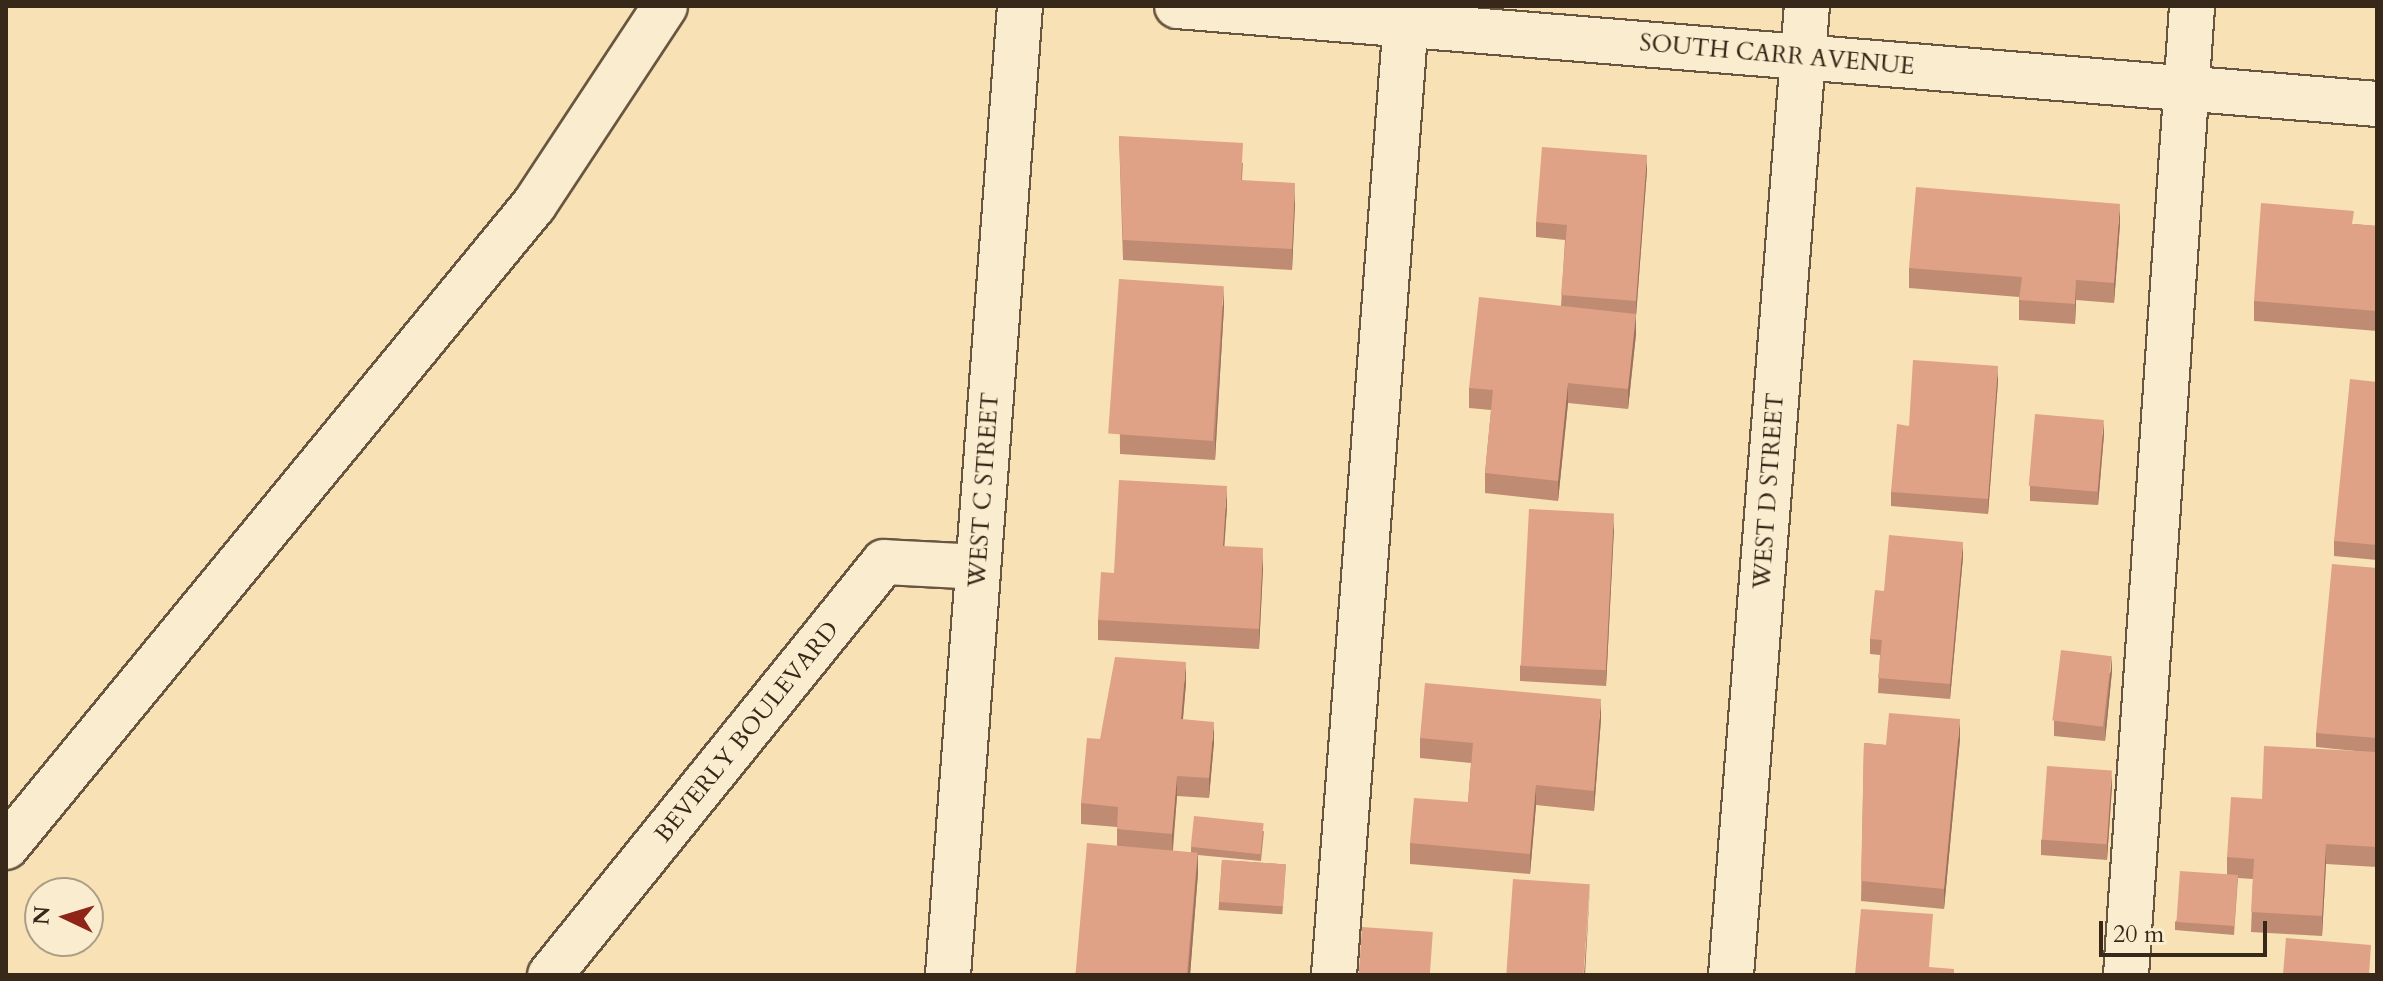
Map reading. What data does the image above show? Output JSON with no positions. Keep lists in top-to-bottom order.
{
  "streets": {
    "street": [
      "SOUTH CARR AVENUE",
      "WEST C STREET",
      "WEST D STREET",
      "BEVERLY BOULEVARD"
    ]
  },
  "crossings": [
    ["SOUTH CARR AVENUE", "WEST D STREET"],
    ["WEST C STREET", "BEVERLY BOULEVARD"]
  ],
  "scale_bar": "20 m",
  "north": "left"
}
